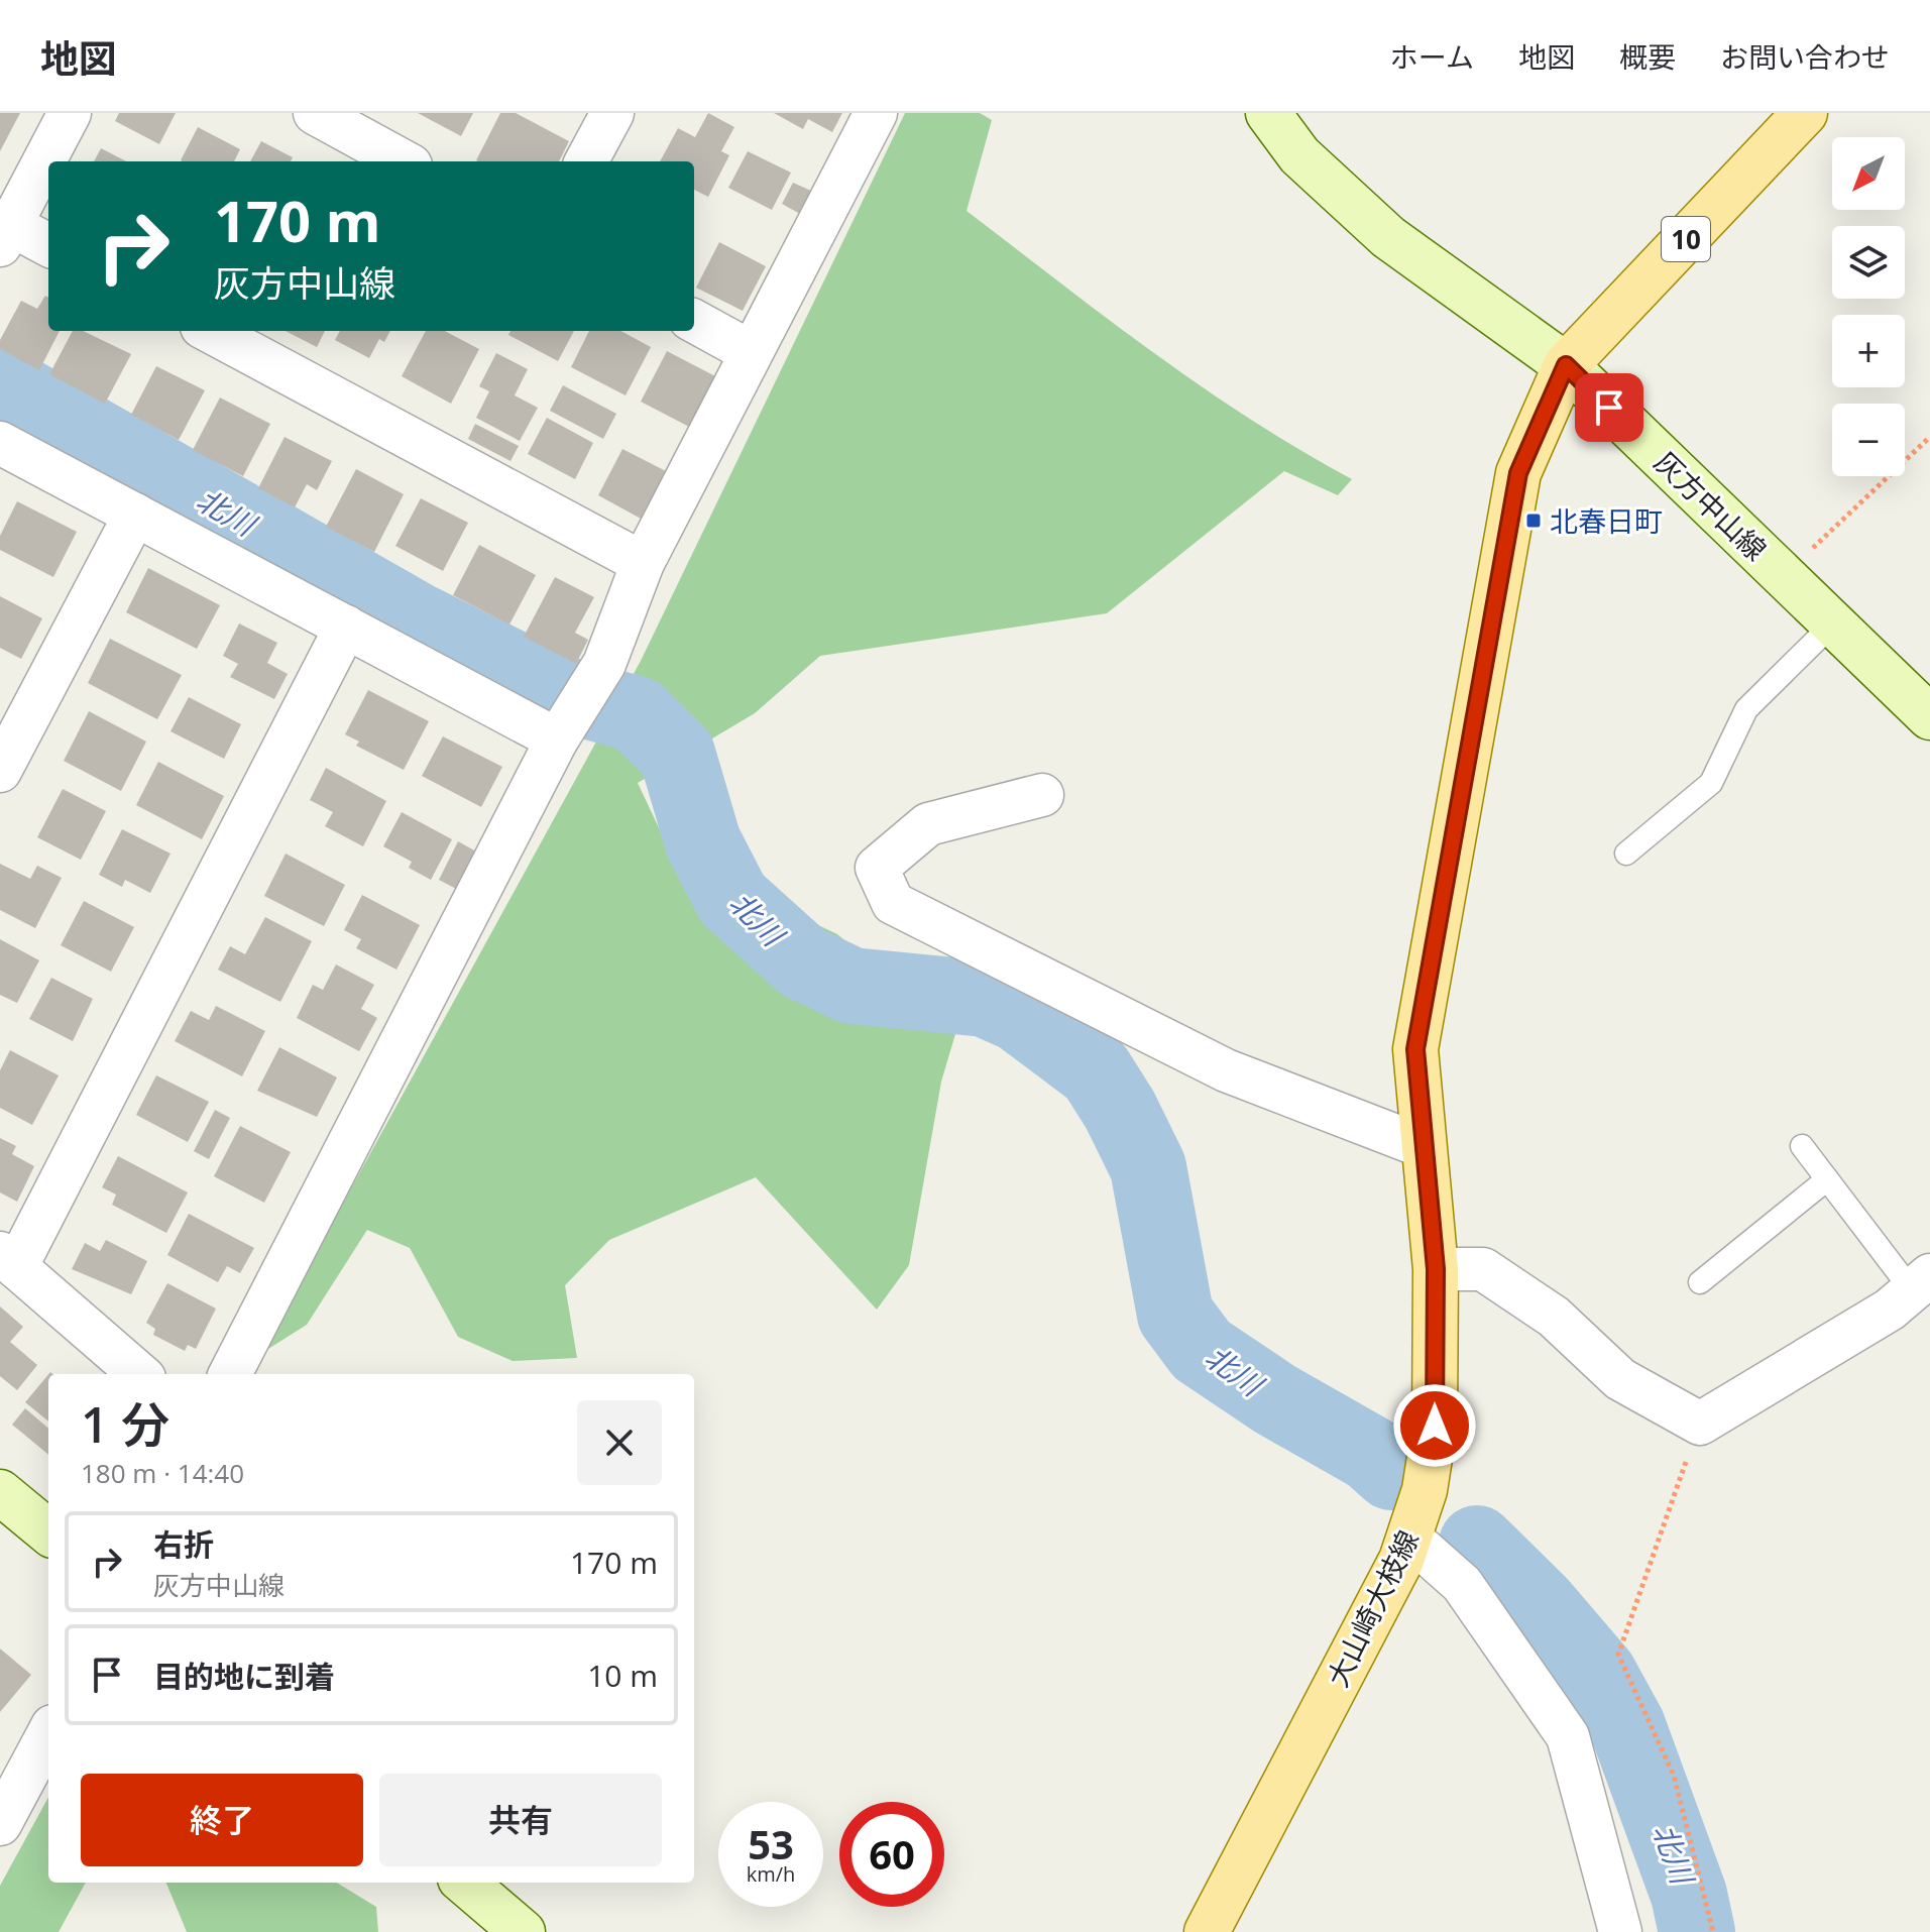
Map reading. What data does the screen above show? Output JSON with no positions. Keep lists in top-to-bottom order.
{
  "streets": {
    "main road": ["10", "灰方中山線", "大山崎大枝線"]
  },
  "crossings": [
    ["灰方中山線", "大山崎大枝線"]
  ],
  "water": ["北川"],
  "places": {
    "transit": ["北春日町"]
  },
  "north": "bottom left",
  "page": {
    "header": "地図",
    "nav": [
      "ホーム",
      "地図",
      "概要",
      "お問い合わせ"
    ],
    "map_buttons": ["+", "−"],
    "turn": ["170 m", "灰方中山線"],
    "heading": ["1 分", "180 m · 14:40"],
    "list": [
      {
        "name": "右折",
        "note": "灰方中山線",
        "value": "170 m"
      },
      {
        "name": "目的地に到着",
        "value": "10 m"
      }
    ],
    "buttons": ["終了", "共有"],
    "speed": "53 km/h",
    "limit": "60"
  }
}
